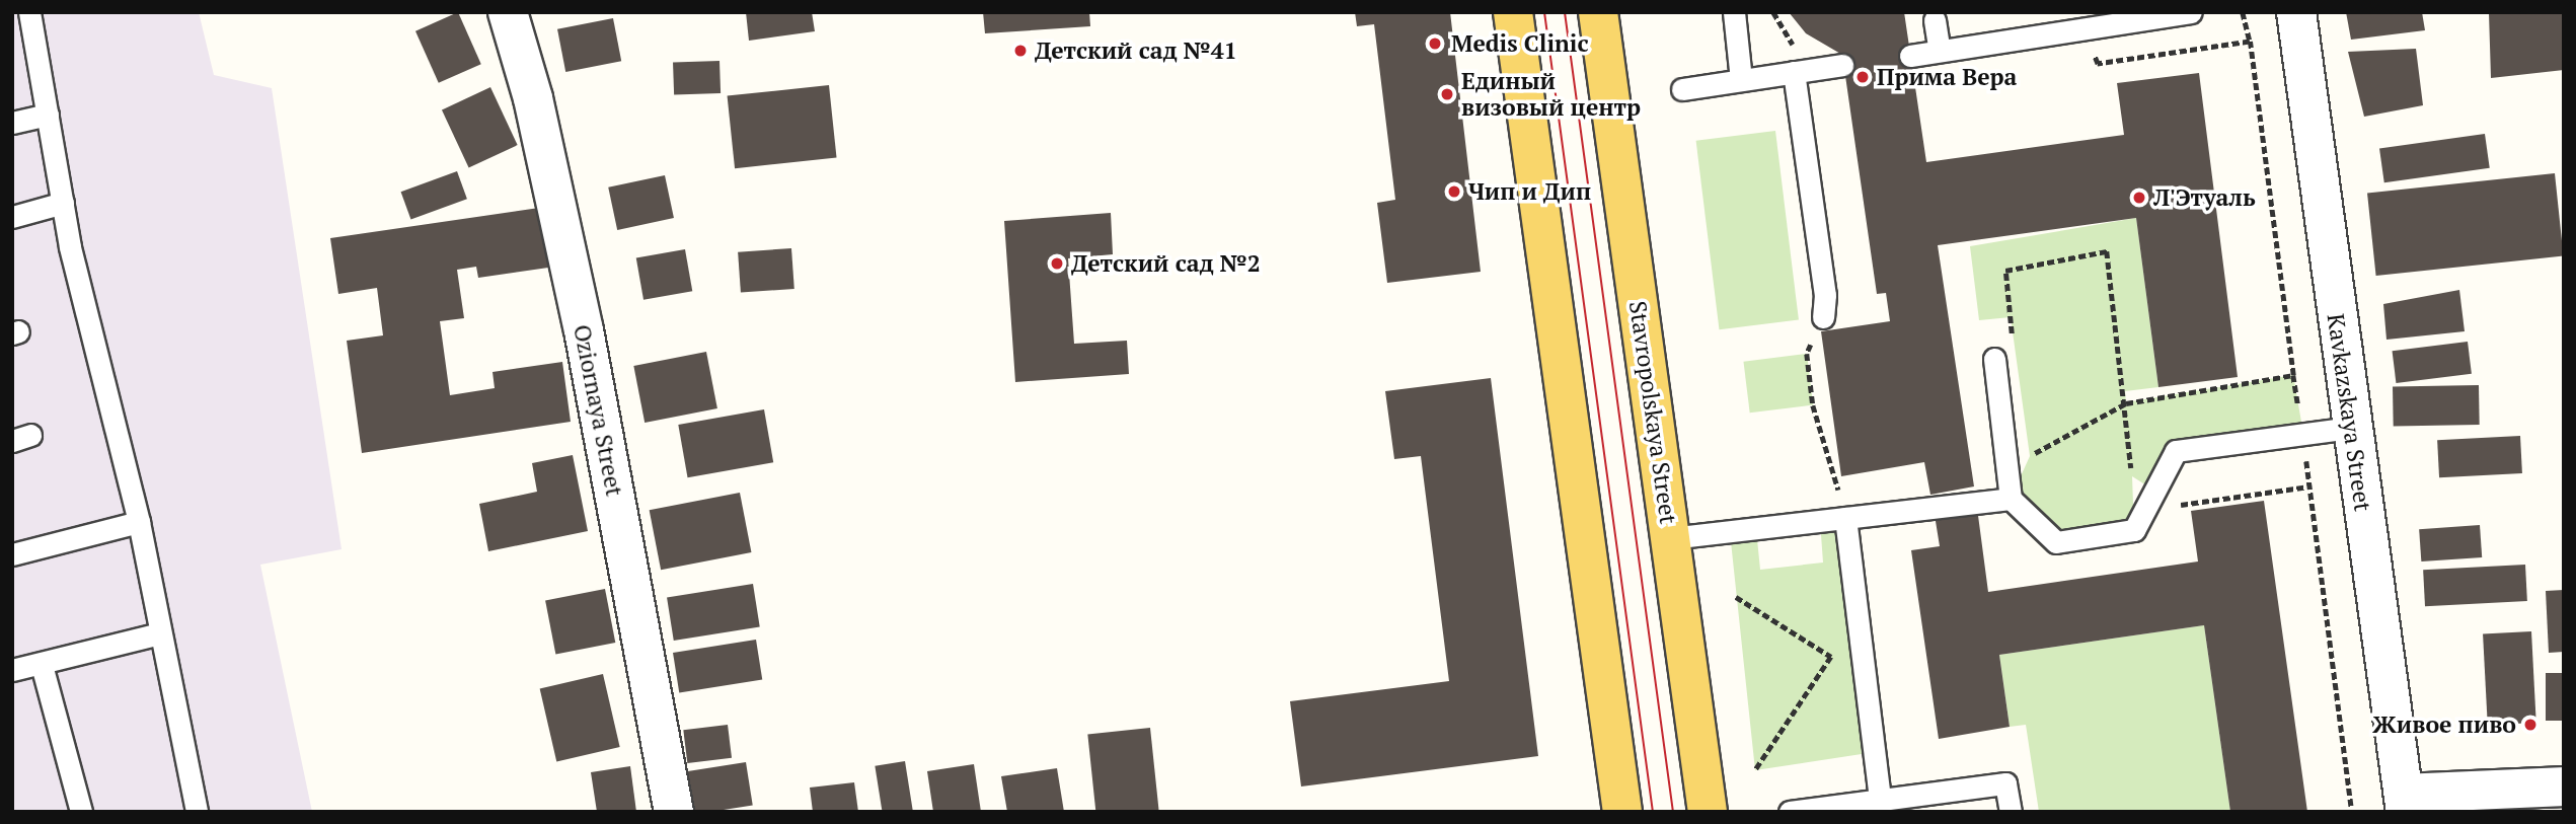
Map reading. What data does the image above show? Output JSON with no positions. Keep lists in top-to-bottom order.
{
  "streets": {
    "main road": ["Stavropolskaya Street"],
    "street": ["Oziornaya Street", "Kavkazskaya Street"]
  },
  "places": [
    "Medis Clinic",
    "Детский сад №41",
    "Прима Вера",
    "Единый визовый центр",
    "Чип и Дип",
    "Л'Этуаль",
    "Детский сад №2",
    "Живое пиво"
  ]
}
